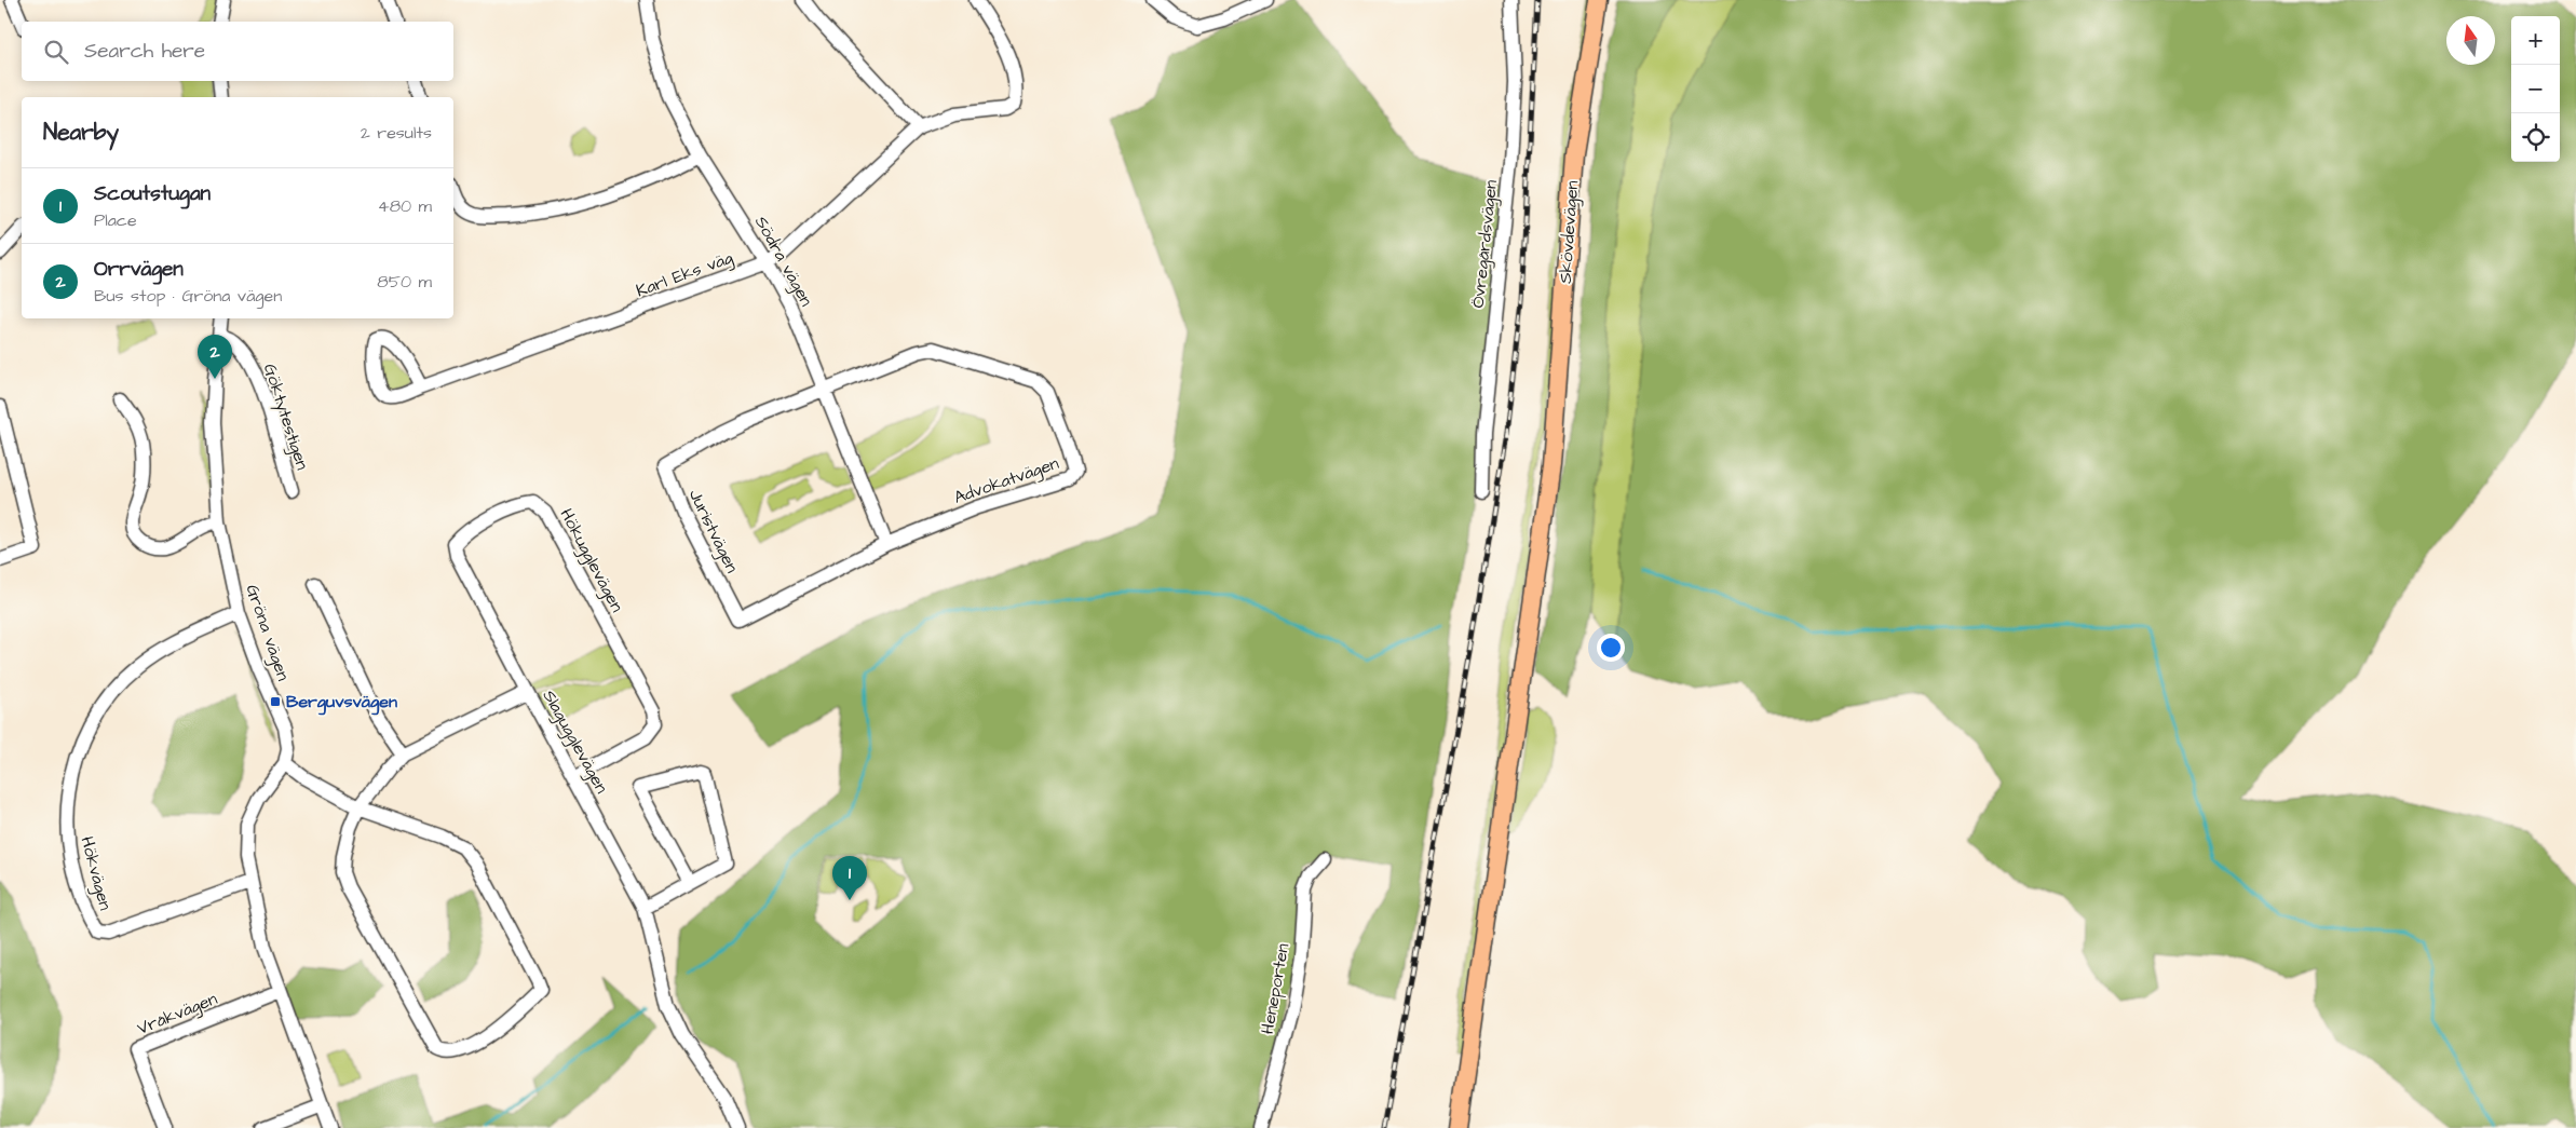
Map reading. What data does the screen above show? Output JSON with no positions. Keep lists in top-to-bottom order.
{
  "streets": {
    "main road": ["Skövdevägen"],
    "street": [
      "Övregårdsvägen",
      "Södra vägen",
      "Karl Eks väg",
      "Göktytestigen",
      "Advokatvägen",
      "Juristvägen",
      "Hökugglevägen",
      "Gröna vägen",
      "Slagugglevägen",
      "Hökvägen",
      "Heneporten",
      "Vråkvägen"
    ]
  },
  "crossings": [
    ["Södra vägen", "Karl Eks väg"],
    ["Södra vägen", "Advokatvägen"],
    ["Södra vägen", "Juristvägen"],
    ["Göktytestigen", "Gröna vägen"],
    ["Advokatvägen", "Juristvägen"],
    ["Hökugglevägen", "Slagugglevägen"],
    ["Gröna vägen", "Hökvägen"]
  ],
  "places": {
    "transit": ["Berguvsvägen"]
  },
  "north": "top",
  "page": {
    "map_buttons": ["+", "−"],
    "search": "Search here",
    "heading": ["Nearby", "2 results"],
    "list": [
      {
        "mark": "1",
        "name": "Scoutstugan",
        "note": "Place",
        "value": "480 m"
      },
      {
        "mark": "2",
        "name": "Orrvägen",
        "note": "Bus stop · Gröna vägen",
        "value": "850 m"
      }
    ],
    "pins": ["2", "1"]
  }
}
